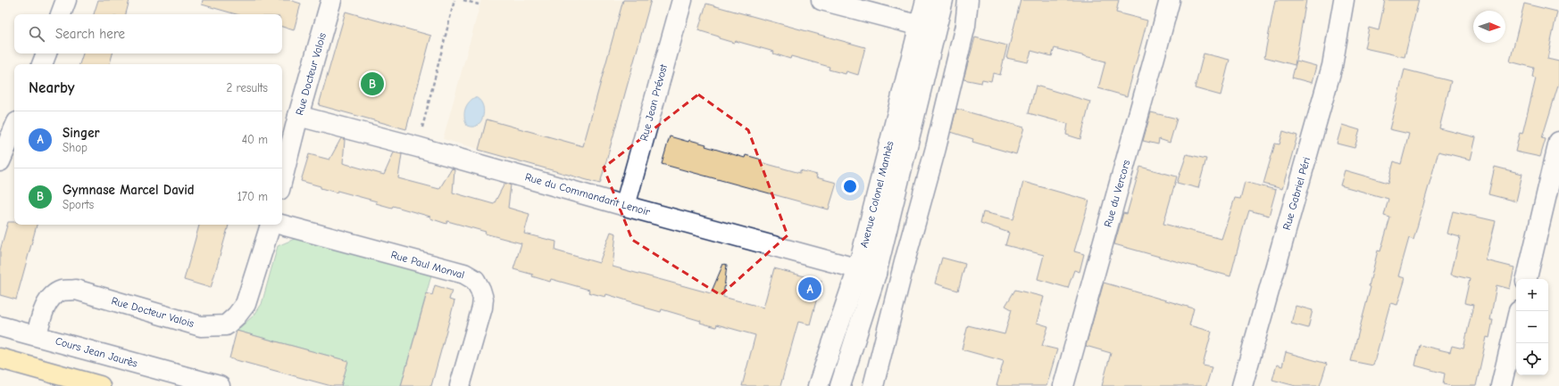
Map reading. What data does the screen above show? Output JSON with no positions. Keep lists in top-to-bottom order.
{
  "streets": {
    "street": [
      "Rue Docteur Valois",
      "Rue Jean Prévost",
      "Rue du Vercors",
      "Rue Gabriel Péri",
      "Rue du Commandant Lenoir",
      "Avenue Colonel Manhès",
      "Rue Paul Monval",
      "Cours Jean Jaurès"
    ]
  },
  "crossings": [
    ["Rue Docteur Valois", "Rue du Commandant Lenoir"],
    ["Rue Docteur Valois", "Cours Jean Jaurès"],
    ["Rue Jean Prévost", "Rue du Commandant Lenoir"],
    ["Rue du Commandant Lenoir", "Avenue Colonel Manhès"]
  ],
  "north": "right",
  "page": {
    "search": "Search here",
    "heading": ["Nearby", "2 results"],
    "pins": ["B", "A"],
    "list": [
      {
        "mark": "A",
        "name": "Singer",
        "note": "Shop",
        "value": "40 m"
      },
      {
        "mark": "B",
        "name": "Gymnase Marcel David",
        "note": "Sports",
        "value": "170 m"
      }
    ],
    "map_buttons": ["+", "−"]
  }
}
